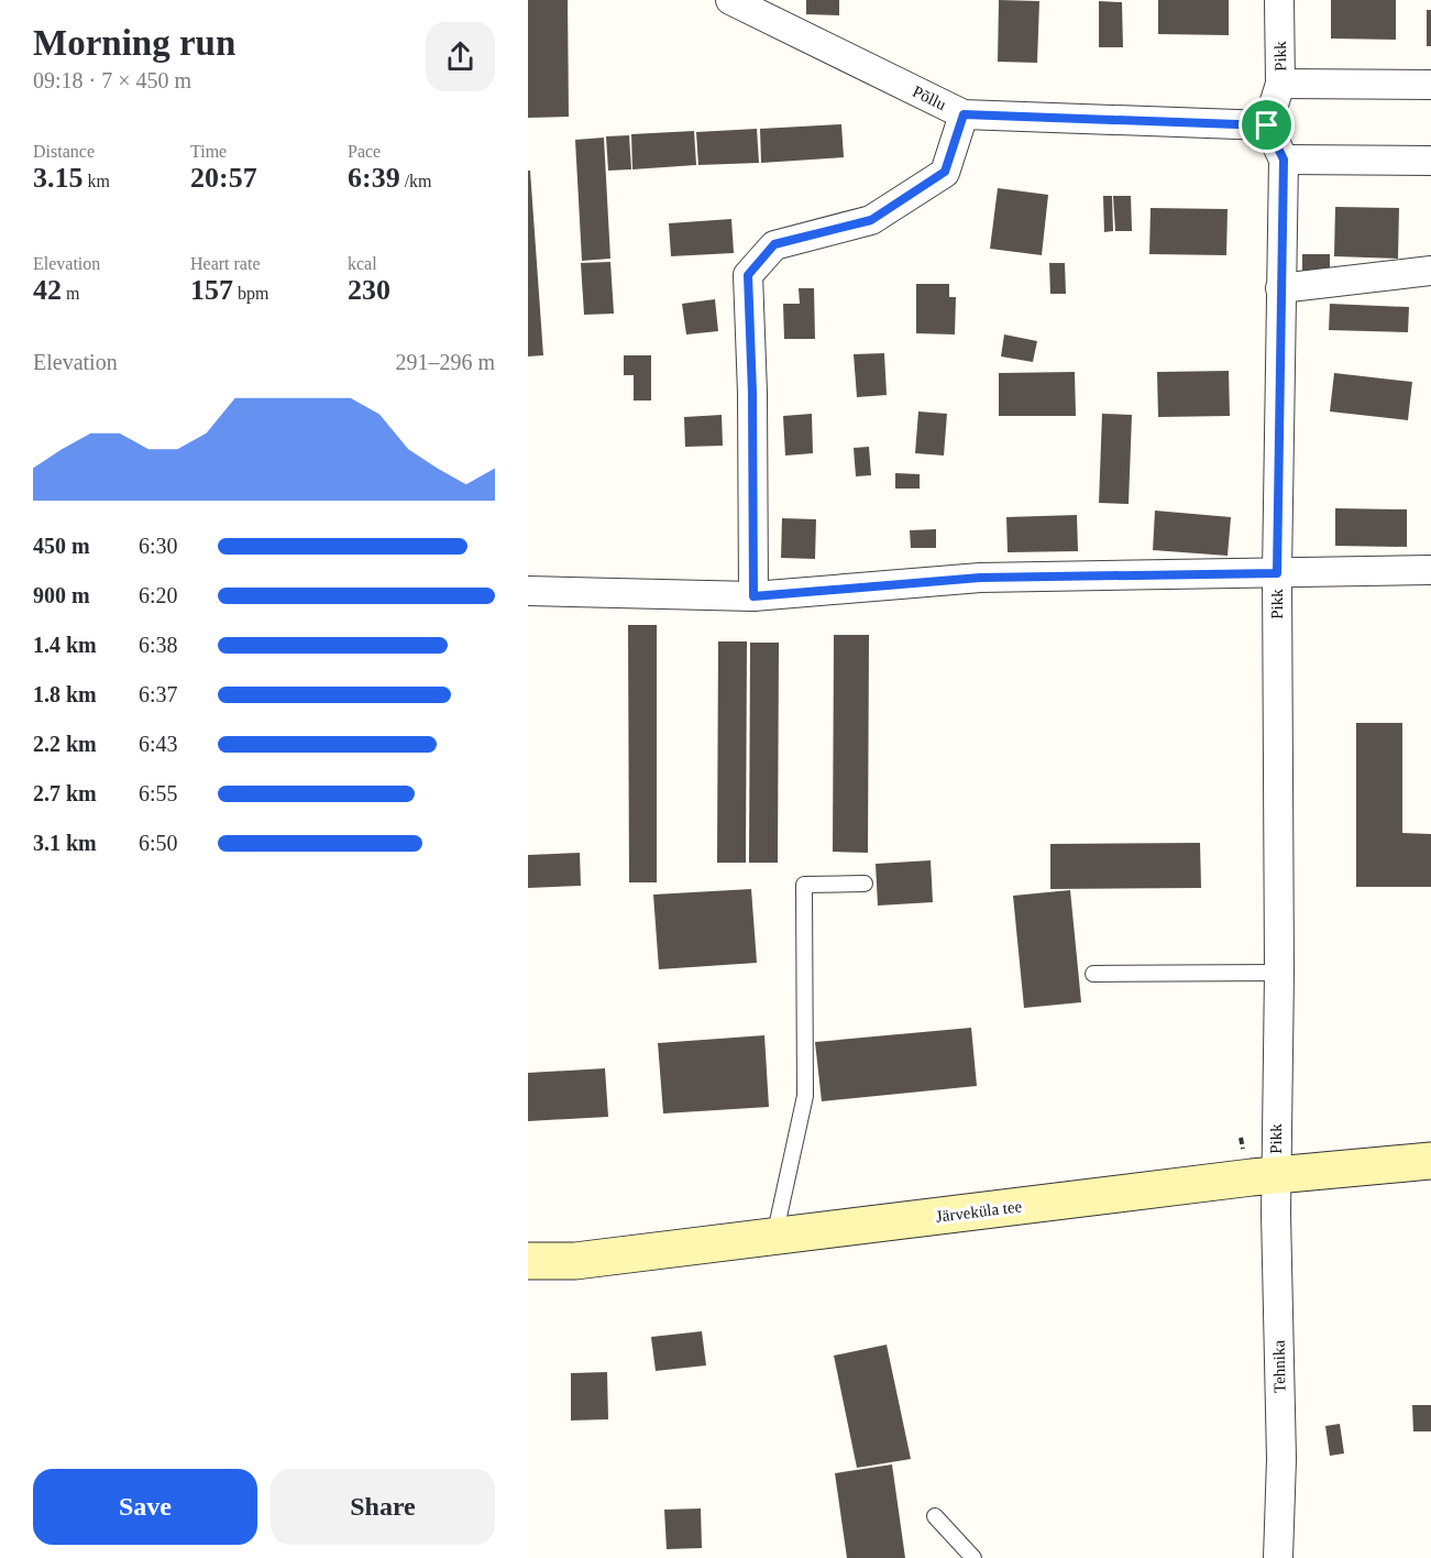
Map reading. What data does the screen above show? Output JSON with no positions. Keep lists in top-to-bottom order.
{
  "streets": {
    "main road": ["Järveküla tee"],
    "street": ["Pikk", "Põllu", "Tehnika"]
  },
  "crossings": [
    ["Pikk", "Põllu"],
    ["Pikk", "Järveküla tee"],
    ["Pikk", "Tehnika"],
    ["Järveküla tee", "Tehnika"]
  ],
  "page": {
    "heading": ["Morning run", "09:18 · 7 × 450 m"],
    "stats": [
      ["Distance", "3.15 km"],
      ["Time", "20:57"],
      ["Pace", "6:39 /km"],
      ["Elevation", "42 m"],
      ["Heart rate", "157 bpm"],
      ["kcal", "230"]
    ],
    "chart": ["Elevation", "291–296 m"],
    "list": [
      {
        "name": "450 m",
        "note": "6:30"
      },
      {
        "name": "900 m",
        "note": "6:20"
      },
      {
        "name": "1.4 km",
        "note": "6:38"
      },
      {
        "name": "1.8 km",
        "note": "6:37"
      },
      {
        "name": "2.2 km",
        "note": "6:43"
      },
      {
        "name": "2.7 km",
        "note": "6:55"
      },
      {
        "name": "3.1 km",
        "note": "6:50"
      }
    ],
    "buttons": ["Save", "Share"]
  }
}
